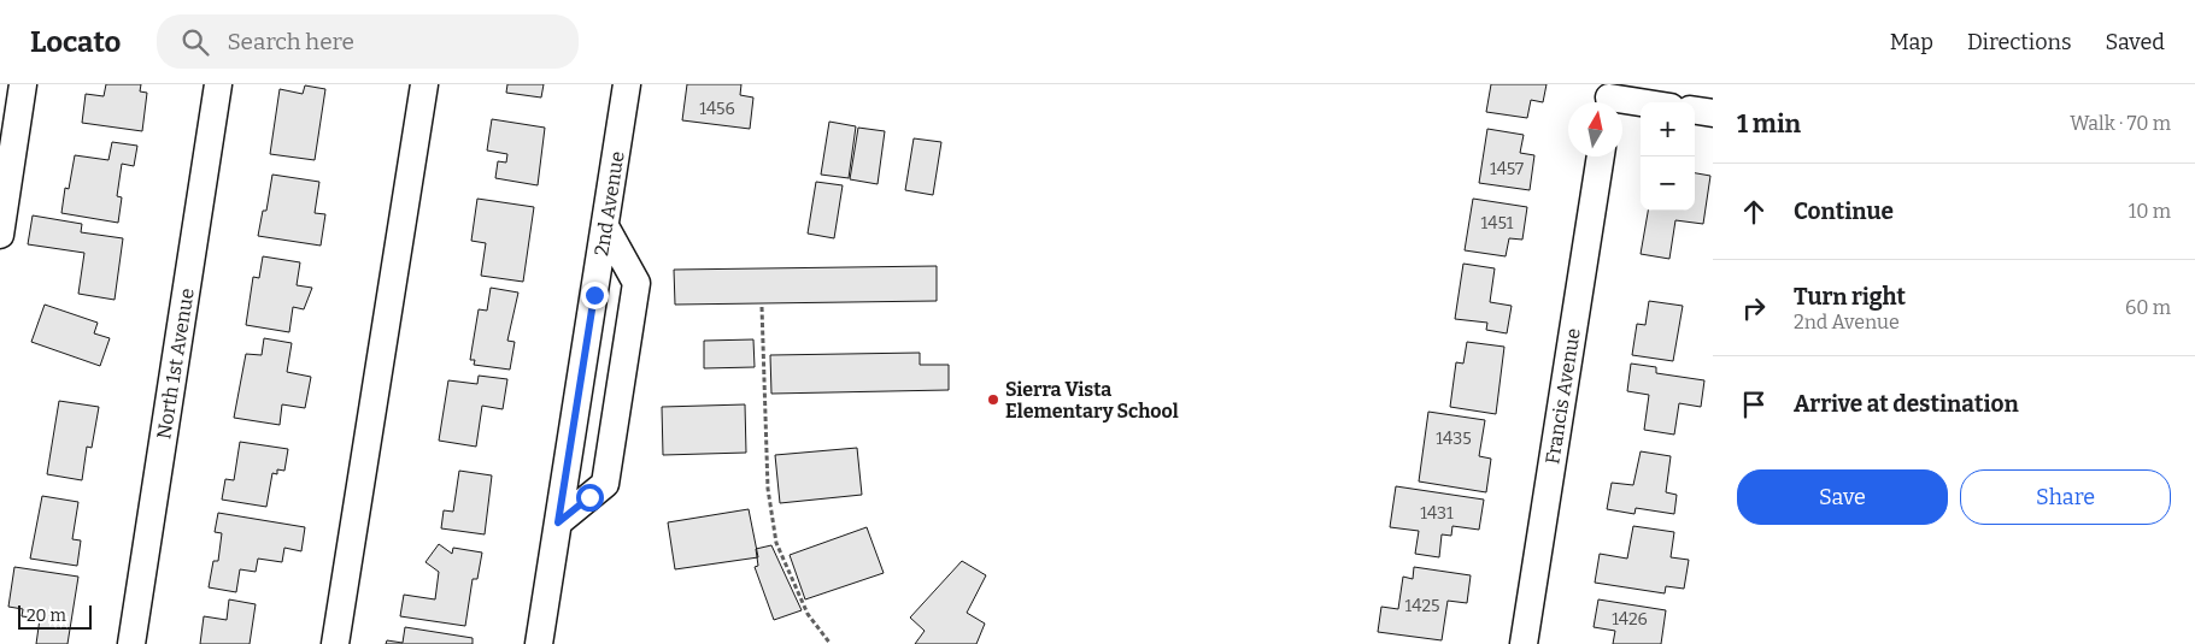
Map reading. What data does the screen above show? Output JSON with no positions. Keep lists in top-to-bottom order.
{
  "streets": {
    "street": ["2nd Avenue", "North 1st Avenue", "Francis Avenue"]
  },
  "places": ["Sierra Vista Elementary School"],
  "house_numbers": [
    "1456",
    "1457",
    "1451",
    "1435",
    "1431",
    "1425",
    "1426"
  ],
  "scale_bar": "20 m",
  "north": "top",
  "page": {
    "header": "Locato",
    "search": "Search here",
    "nav": ["Map", "Directions", "Saved"],
    "heading": ["1 min", "Walk · 70 m"],
    "map_buttons": ["+", "−"],
    "list": [
      ["Continue", "10 m"],
      ["Turn right", "2nd Avenue", "60 m"],
      "Arrive at destination"
    ],
    "buttons": ["Save", "Share"],
    "scale": "20 m"
  }
}
